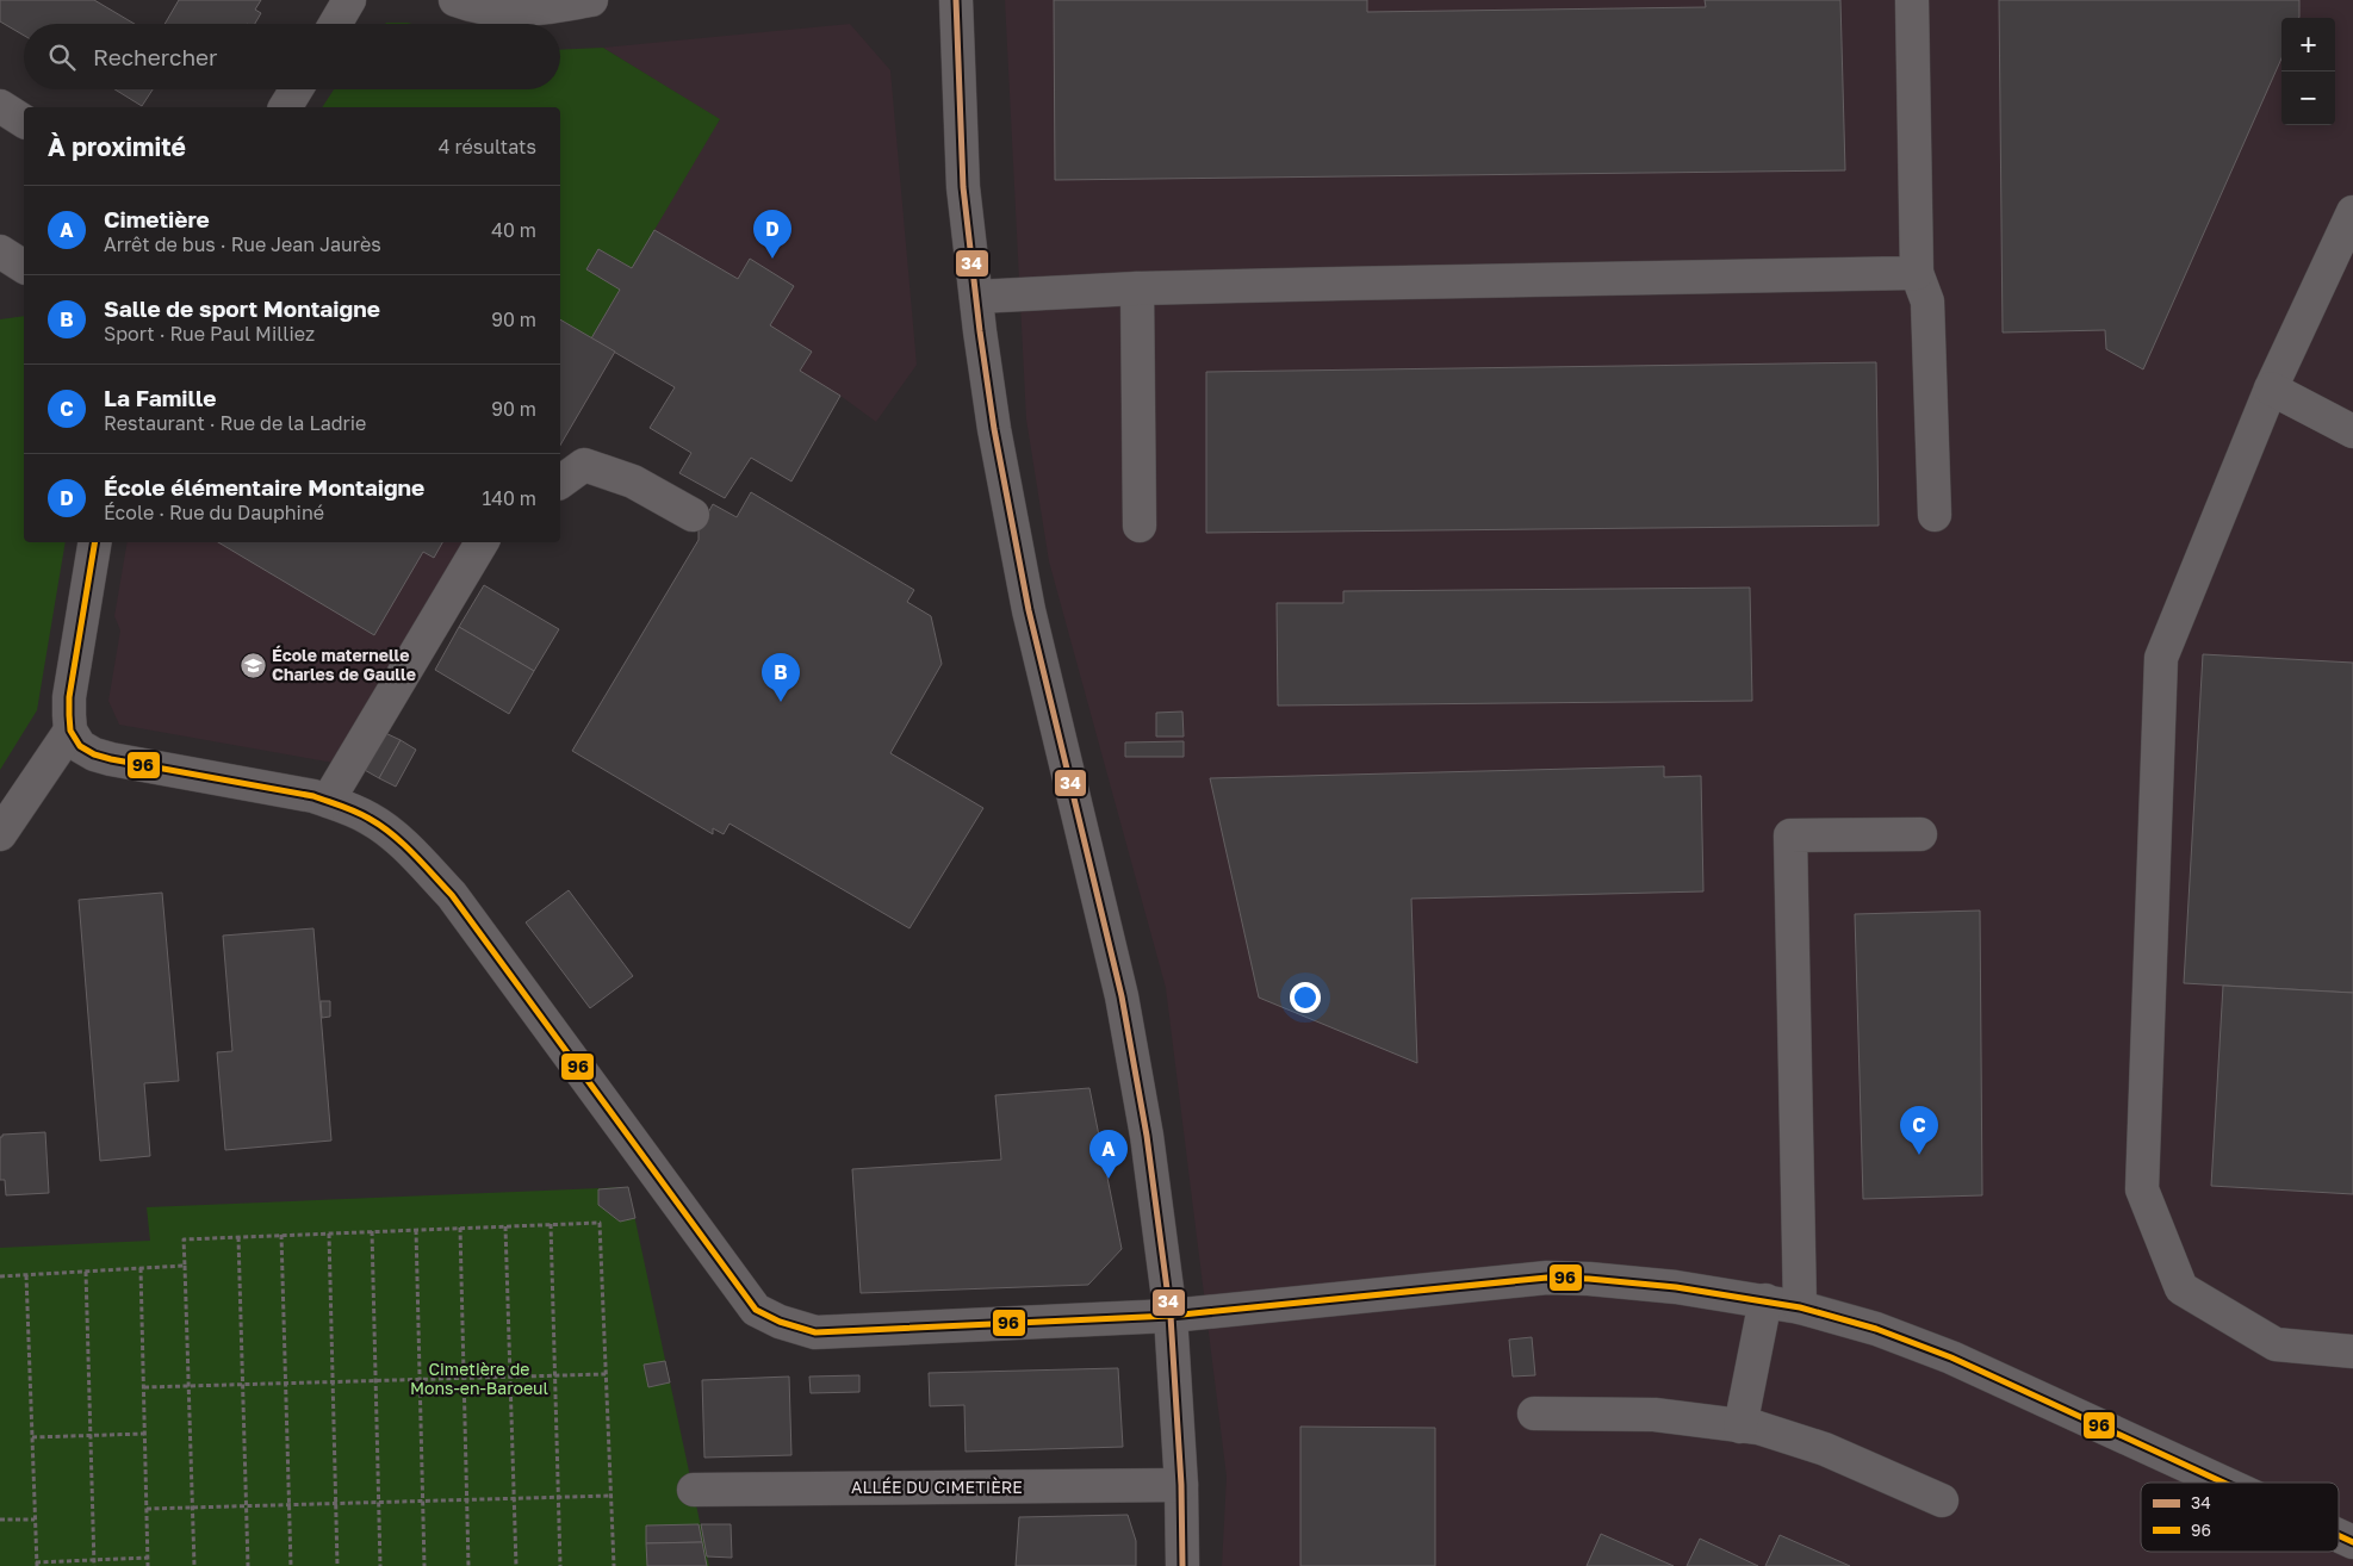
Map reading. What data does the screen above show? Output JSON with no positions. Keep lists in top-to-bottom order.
{
  "streets": {
    "street": ["ALLÉE DU CIMETIÈRE"]
  },
  "parks": ["Cimetière de Mons-en-Baroeul"],
  "places": {
    "school or university": ["École maternelle Charles de Gaulle"]
  },
  "lines": ["transit line 34", "transit line 96"],
  "legend": ["34", "96"],
  "page": {
    "map_buttons": ["+", "−"],
    "search": "Rechercher",
    "heading": ["À proximité", "4 résultats"],
    "list": [
      {
        "mark": "A",
        "name": "Cimetière",
        "note": "Arrêt de bus · Rue Jean Jaurès",
        "value": "40 m"
      },
      {
        "mark": "B",
        "name": "Salle de sport Montaigne",
        "note": "Sport · Rue Paul Milliez",
        "value": "90 m"
      },
      {
        "mark": "C",
        "name": "La Famille",
        "note": "Restaurant · Rue de la Ladrie",
        "value": "90 m"
      },
      {
        "mark": "D",
        "name": "École élémentaire Montaigne",
        "note": "École · Rue du Dauphiné",
        "value": "140 m"
      }
    ],
    "pins": [
      "D",
      "B",
      "C",
      "A"
    ]
  }
}
